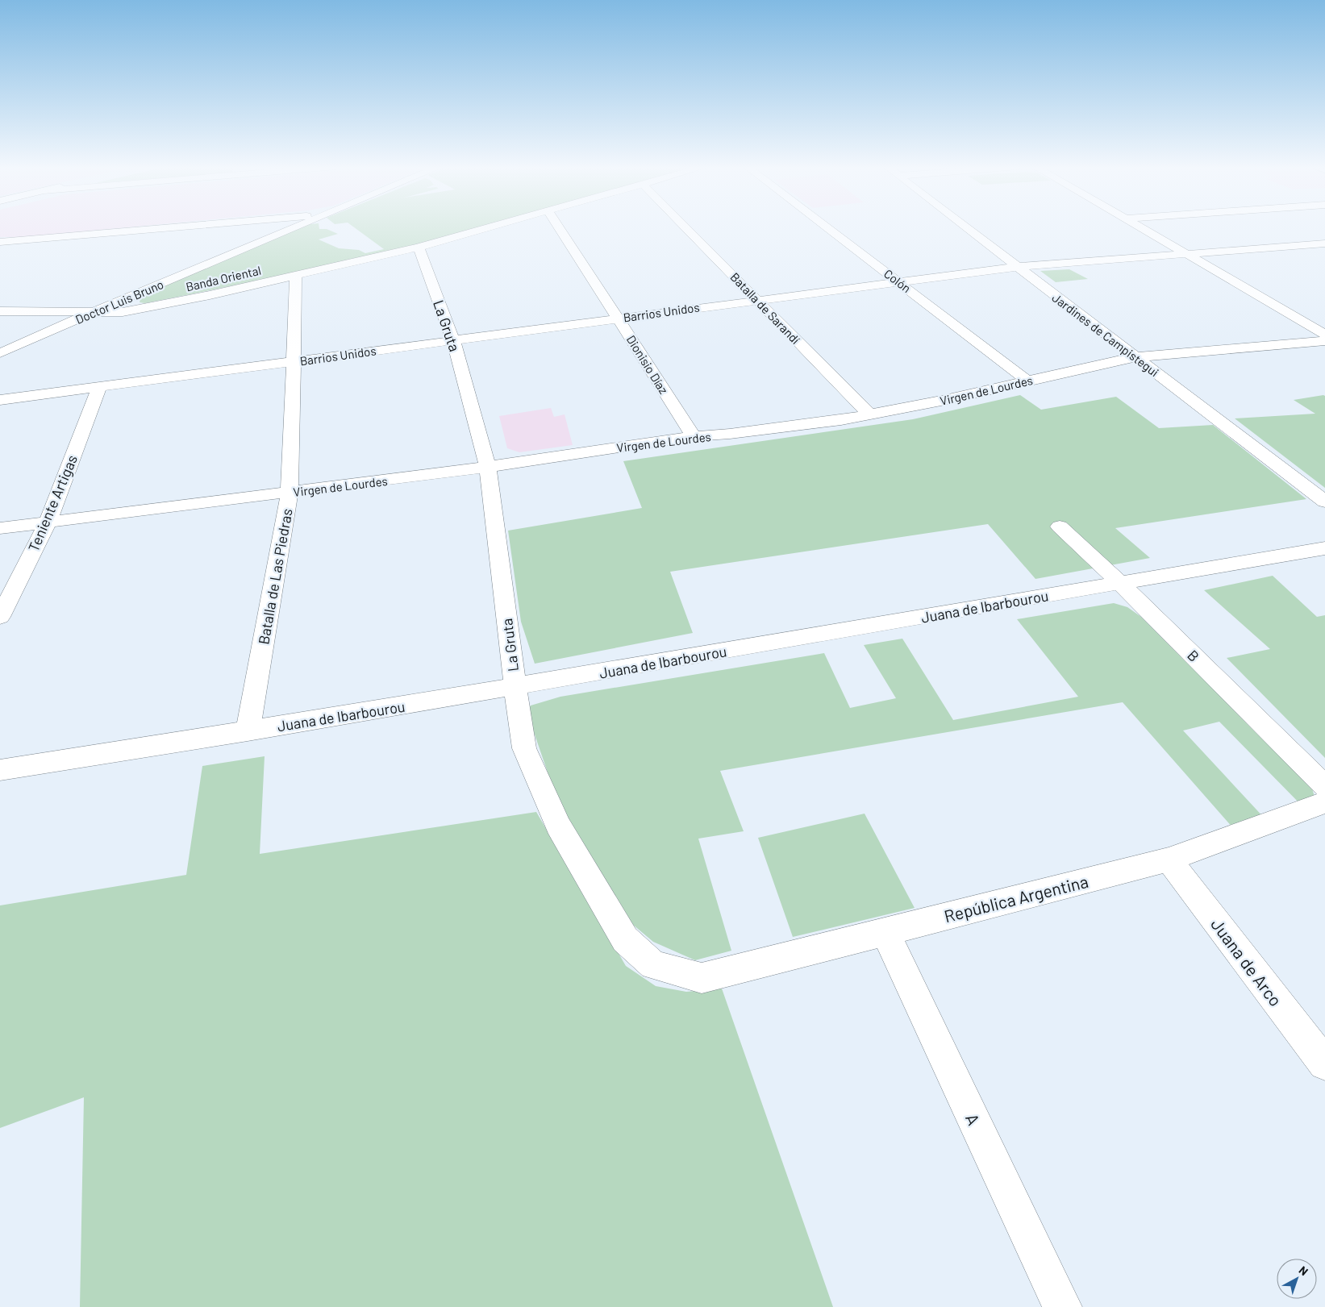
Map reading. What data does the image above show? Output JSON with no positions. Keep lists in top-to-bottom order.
{
  "streets": {
    "street": [
      "Banda Oriental",
      "Colón",
      "Doctor Luis Bruno",
      "Batalla de Sarandí",
      "Barrios Unidos",
      "La Gruta",
      "Jardines de Campistegui",
      "Dionisio Díaz",
      "Virgen de Lourdes",
      "Teniente Artigas",
      "Batalla de Las Piedras",
      "Juana de Ibarbourou",
      "B",
      "República Argentina",
      "Juana de Arco",
      "A"
    ]
  },
  "crossings": [
    ["Banda Oriental", "Doctor Luis Bruno"],
    ["Banda Oriental", "La Gruta"],
    ["Banda Oriental", "Batalla de Las Piedras"],
    ["Colón", "Barrios Unidos"],
    ["Colón", "Virgen de Lourdes"],
    ["Batalla de Sarandí", "Barrios Unidos"],
    ["Batalla de Sarandí", "Virgen de Lourdes"],
    ["Barrios Unidos", "La Gruta"],
    ["Barrios Unidos", "Jardines de Campistegui"],
    ["Barrios Unidos", "Dionisio Díaz"],
    ["Barrios Unidos", "Teniente Artigas"],
    ["Barrios Unidos", "Batalla de Las Piedras"],
    ["La Gruta", "Virgen de Lourdes"],
    ["La Gruta", "Juana de Ibarbourou"],
    ["La Gruta", "República Argentina"],
    ["Jardines de Campistegui", "Virgen de Lourdes"],
    ["Dionisio Díaz", "Virgen de Lourdes"],
    ["Virgen de Lourdes", "Teniente Artigas"],
    ["Virgen de Lourdes", "Batalla de Las Piedras"],
    ["Batalla de Las Piedras", "Juana de Ibarbourou"],
    ["Juana de Ibarbourou", "B"],
    ["República Argentina", "Juana de Arco"],
    ["República Argentina", "A"]
  ],
  "north": "top right"
}
